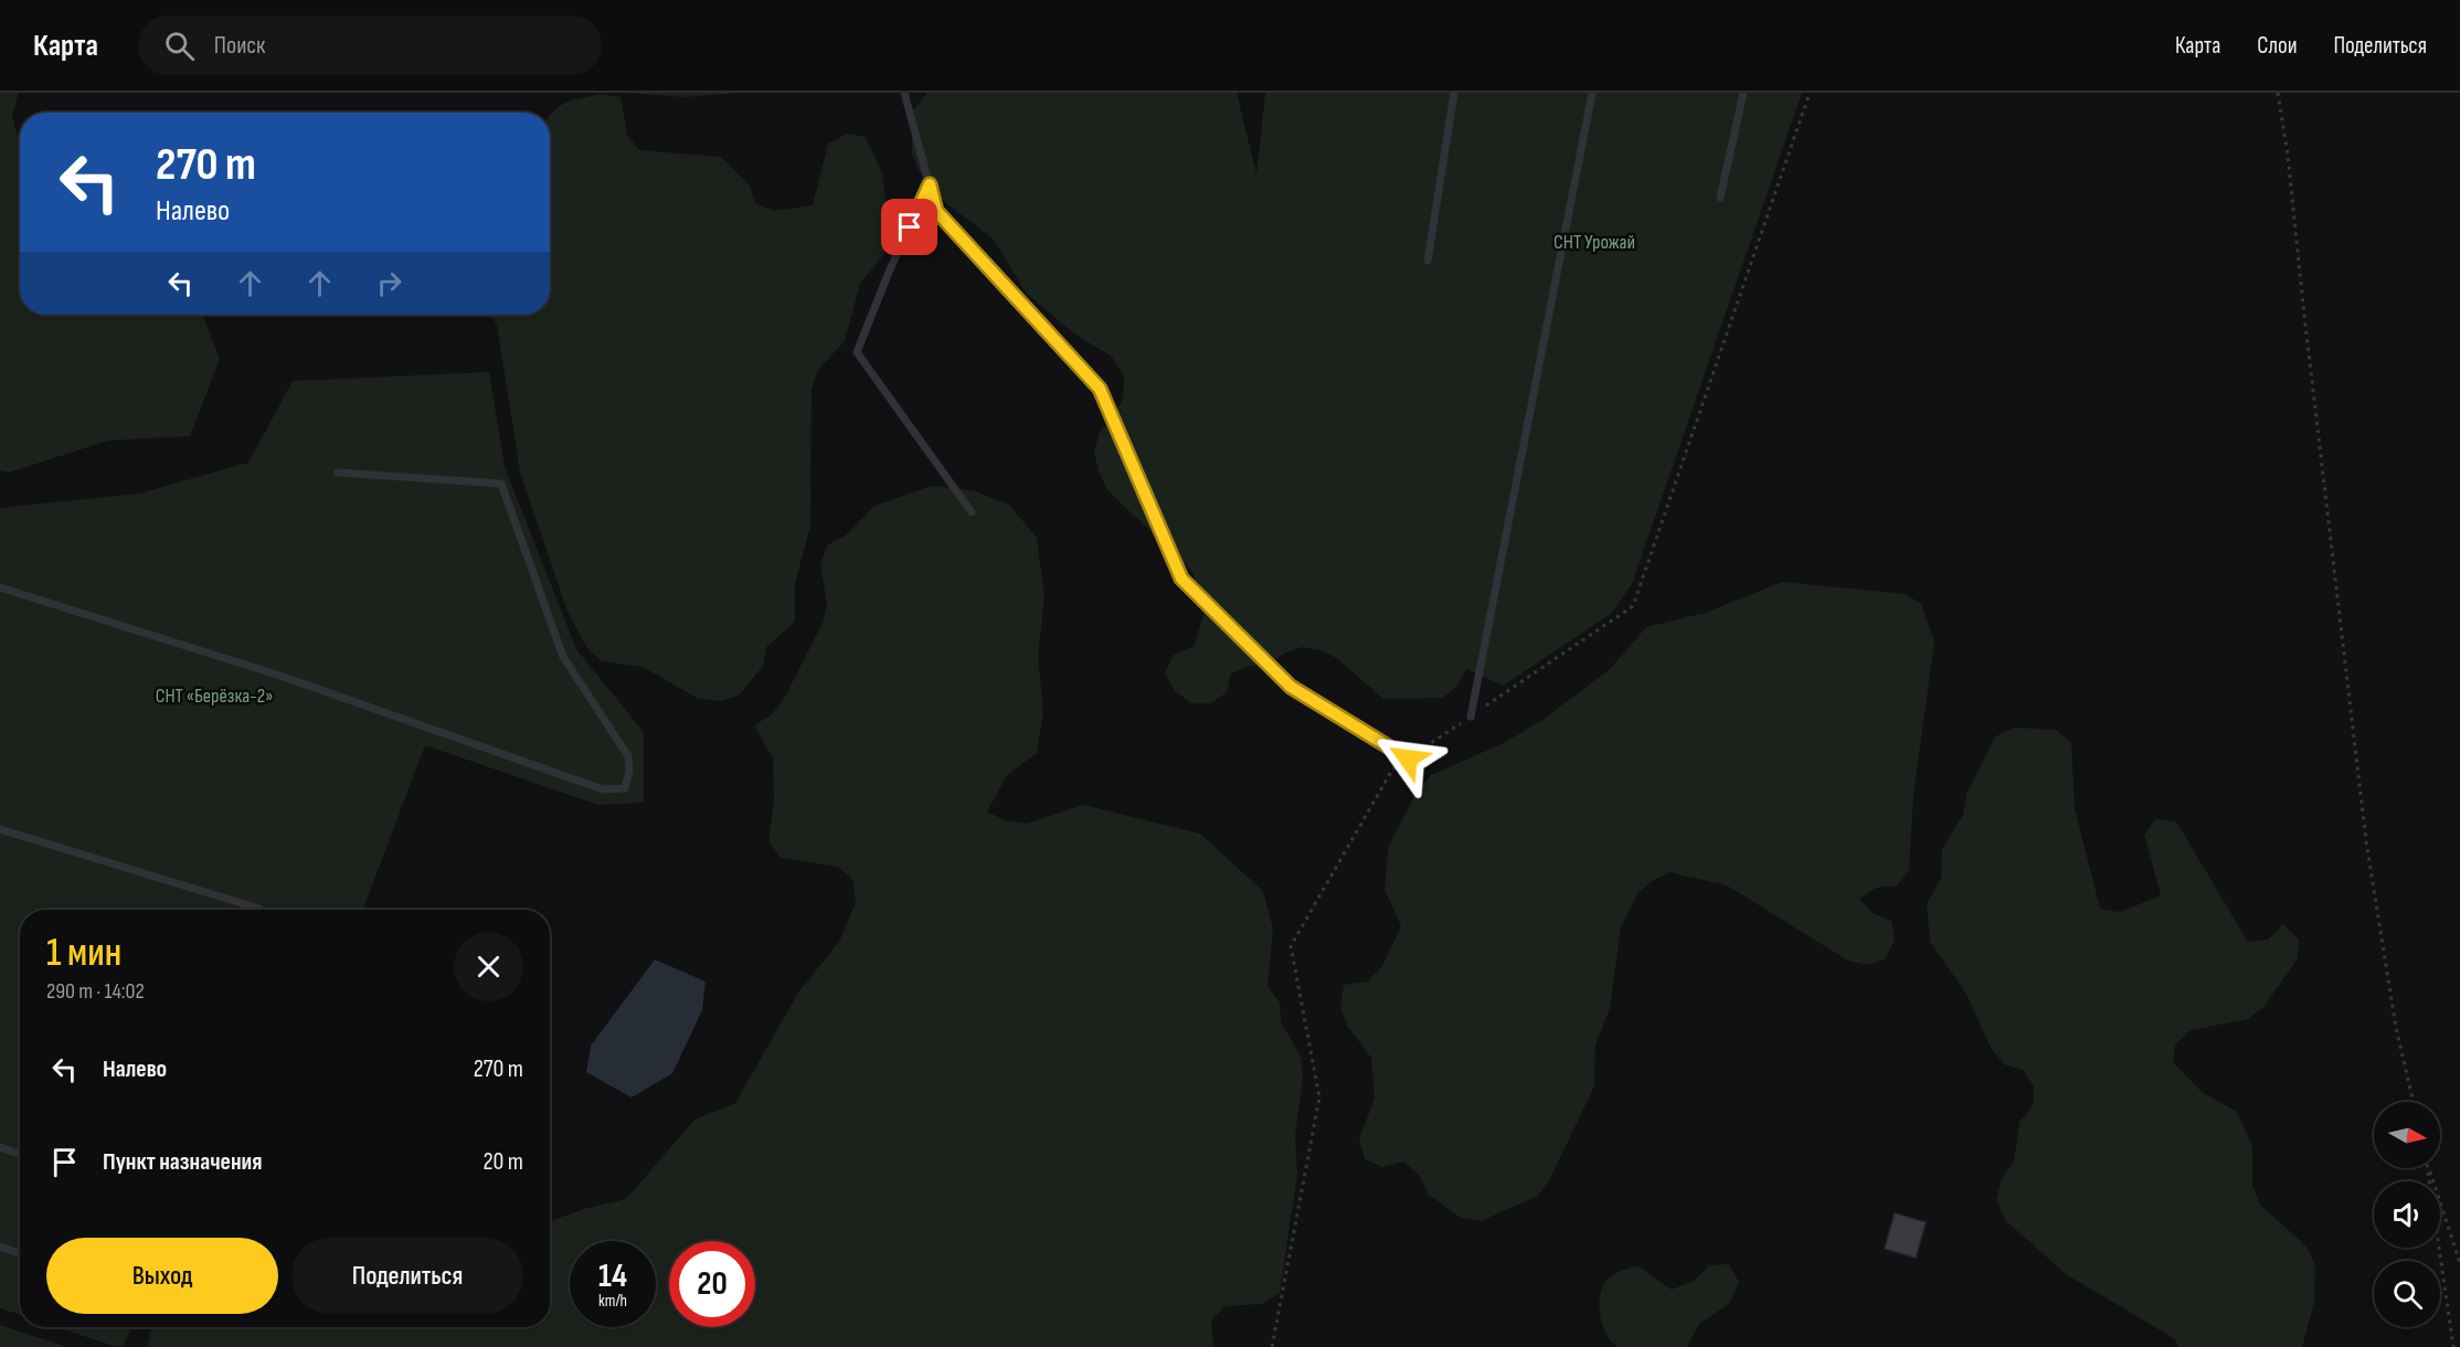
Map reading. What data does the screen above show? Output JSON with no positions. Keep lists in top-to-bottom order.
{
  "parks": ["СНТ Урожай", "СНТ «Берёзка-2»"],
  "north": "right",
  "page": {
    "header": "Карта",
    "search": "Поиск",
    "nav": ["Карта", "Слои", "Поделиться"],
    "turn": ["270 m", "Налево"],
    "heading": ["1 мин", "290 m · 14:02"],
    "list": [
      {
        "name": "Налево",
        "value": "270 m"
      },
      {
        "name": "Пункт назначения",
        "value": "20 m"
      }
    ],
    "buttons": ["Выход", "Поделиться"],
    "speed": "14 km/h",
    "limit": "20"
  }
}
